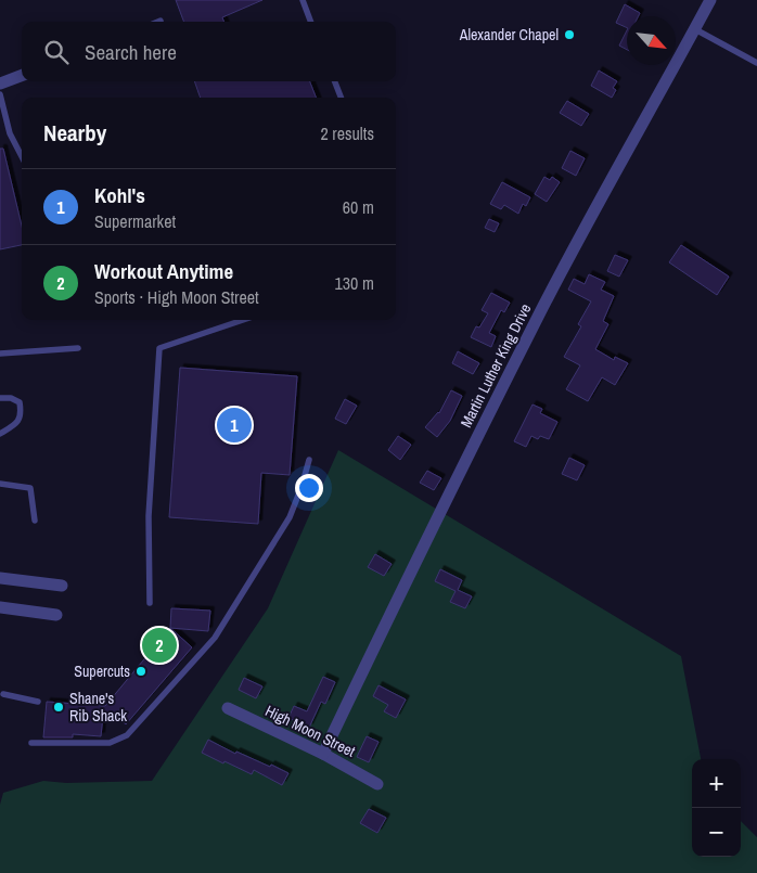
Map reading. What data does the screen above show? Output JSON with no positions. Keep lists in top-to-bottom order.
{
  "streets": {
    "street": ["Martin Luther King Drive", "High Moon Street"]
  },
  "crossings": [
    ["Martin Luther King Drive", "High Moon Street"]
  ],
  "places": ["Alexander Chapel", "Supercuts", "Shane's Rib Shack"],
  "north": "bottom right",
  "page": {
    "search": "Search here",
    "heading": ["Nearby", "2 results"],
    "list": [
      {
        "mark": "1",
        "name": "Kohl's",
        "note": "Supermarket",
        "value": "60 m"
      },
      {
        "mark": "2",
        "name": "Workout Anytime",
        "note": "Sports · High Moon Street",
        "value": "130 m"
      }
    ],
    "pins": ["1", "2"],
    "map_buttons": ["+", "−"]
  }
}
